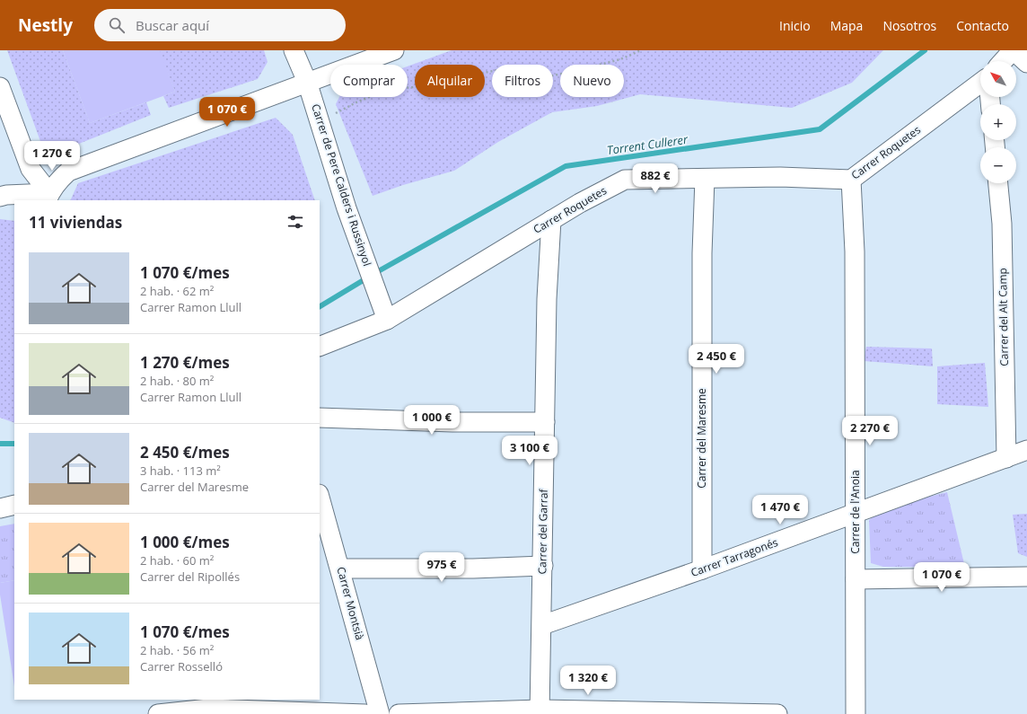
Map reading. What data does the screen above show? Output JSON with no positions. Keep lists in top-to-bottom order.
{
  "streets": {
    "street": [
      "Carrer Roquetes",
      "Carrer de Pere Calders i Russinyol",
      "Carrer del Alt Camp",
      "Carrer del Maresme",
      "Carrer de l'Anoia",
      "Carrer del Garraf",
      "Carrer Tarragonés",
      "Carrer Montsià"
    ]
  },
  "crossings": [
    ["Carrer Roquetes", "Carrer de Pere Calders i Russinyol"],
    ["Carrer Roquetes", "Carrer del Maresme"],
    ["Carrer Roquetes", "Carrer de l'Anoia"],
    ["Carrer Roquetes", "Carrer del Garraf"],
    ["Carrer del Alt Camp", "Carrer Tarragonés"],
    ["Carrer del Maresme", "Carrer Tarragonés"],
    ["Carrer de l'Anoia", "Carrer Tarragonés"],
    ["Carrer del Garraf", "Carrer Tarragonés"]
  ],
  "water": ["Torrent Cullerer"],
  "north": "top left",
  "page": {
    "header": "Nestly",
    "search": "Buscar aquí",
    "nav": [
      "Inicio",
      "Mapa",
      "Nosotros",
      "Contacto"
    ],
    "map_buttons": ["+", "−"],
    "chip": [
      "Comprar",
      "Alquilar",
      "Filtros",
      "Nuevo"
    ],
    "price": [
      "1 070 €",
      "1 270 €",
      "882 €",
      "2 450 €",
      "1 000 €",
      "2 270 €",
      "3 100 €",
      "1 470 €",
      "975 €",
      "1 070 €",
      "1 320 €"
    ],
    "heading": "11 viviendas",
    "list": [
      {
        "name": "1 070 €/mes",
        "note": "2 hab. · 62 m² · Carrer Ramon Llull"
      },
      {
        "name": "1 270 €/mes",
        "note": "2 hab. · 80 m² · Carrer Ramon Llull"
      },
      {
        "name": "2 450 €/mes",
        "note": "3 hab. · 113 m² · Carrer del Maresme"
      },
      {
        "name": "1 000 €/mes",
        "note": "2 hab. · 60 m² · Carrer del Ripollés"
      },
      {
        "name": "1 070 €/mes",
        "note": "2 hab. · 56 m² · Carrer Rosselló"
      }
    ]
  }
}
